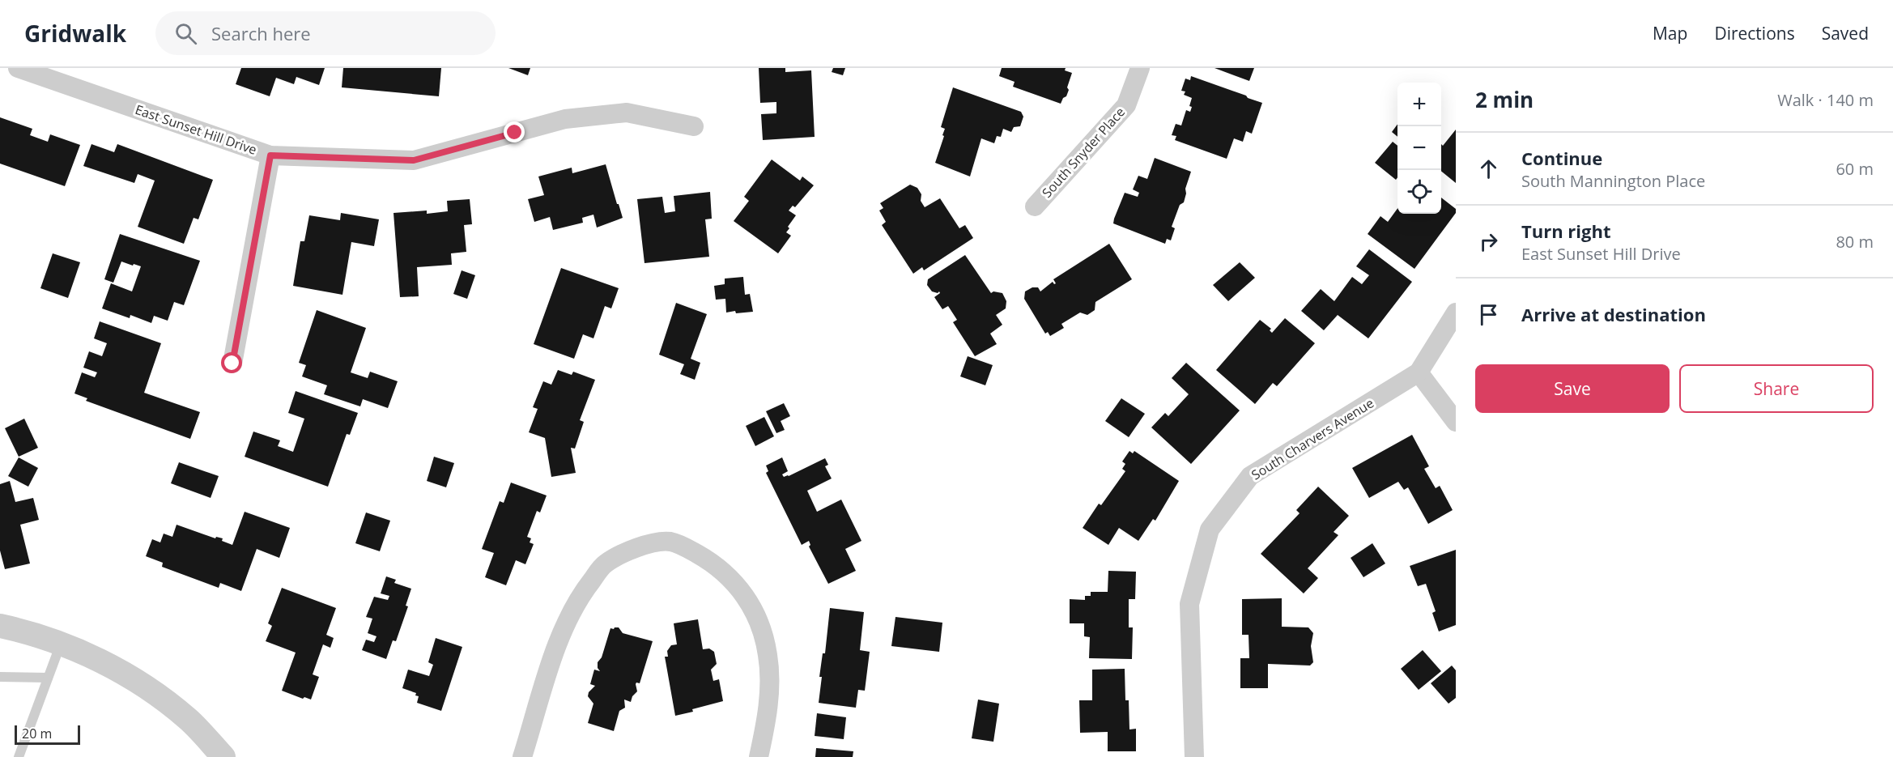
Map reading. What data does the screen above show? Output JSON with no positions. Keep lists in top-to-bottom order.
{
  "streets": {
    "street": ["East Sunset Hill Drive", "South Snyder Place", "South Charvers Avenue"]
  },
  "scale_bar": "20 m",
  "page": {
    "header": "Gridwalk",
    "search": "Search here",
    "nav": ["Map", "Directions", "Saved"],
    "heading": ["2 min", "Walk · 140 m"],
    "map_buttons": ["+", "−"],
    "list": [
      ["Continue", "South Mannington Place", "60 m"],
      ["Turn right", "East Sunset Hill Drive", "80 m"],
      "Arrive at destination"
    ],
    "buttons": ["Save", "Share"],
    "scale": "20 m"
  }
}
